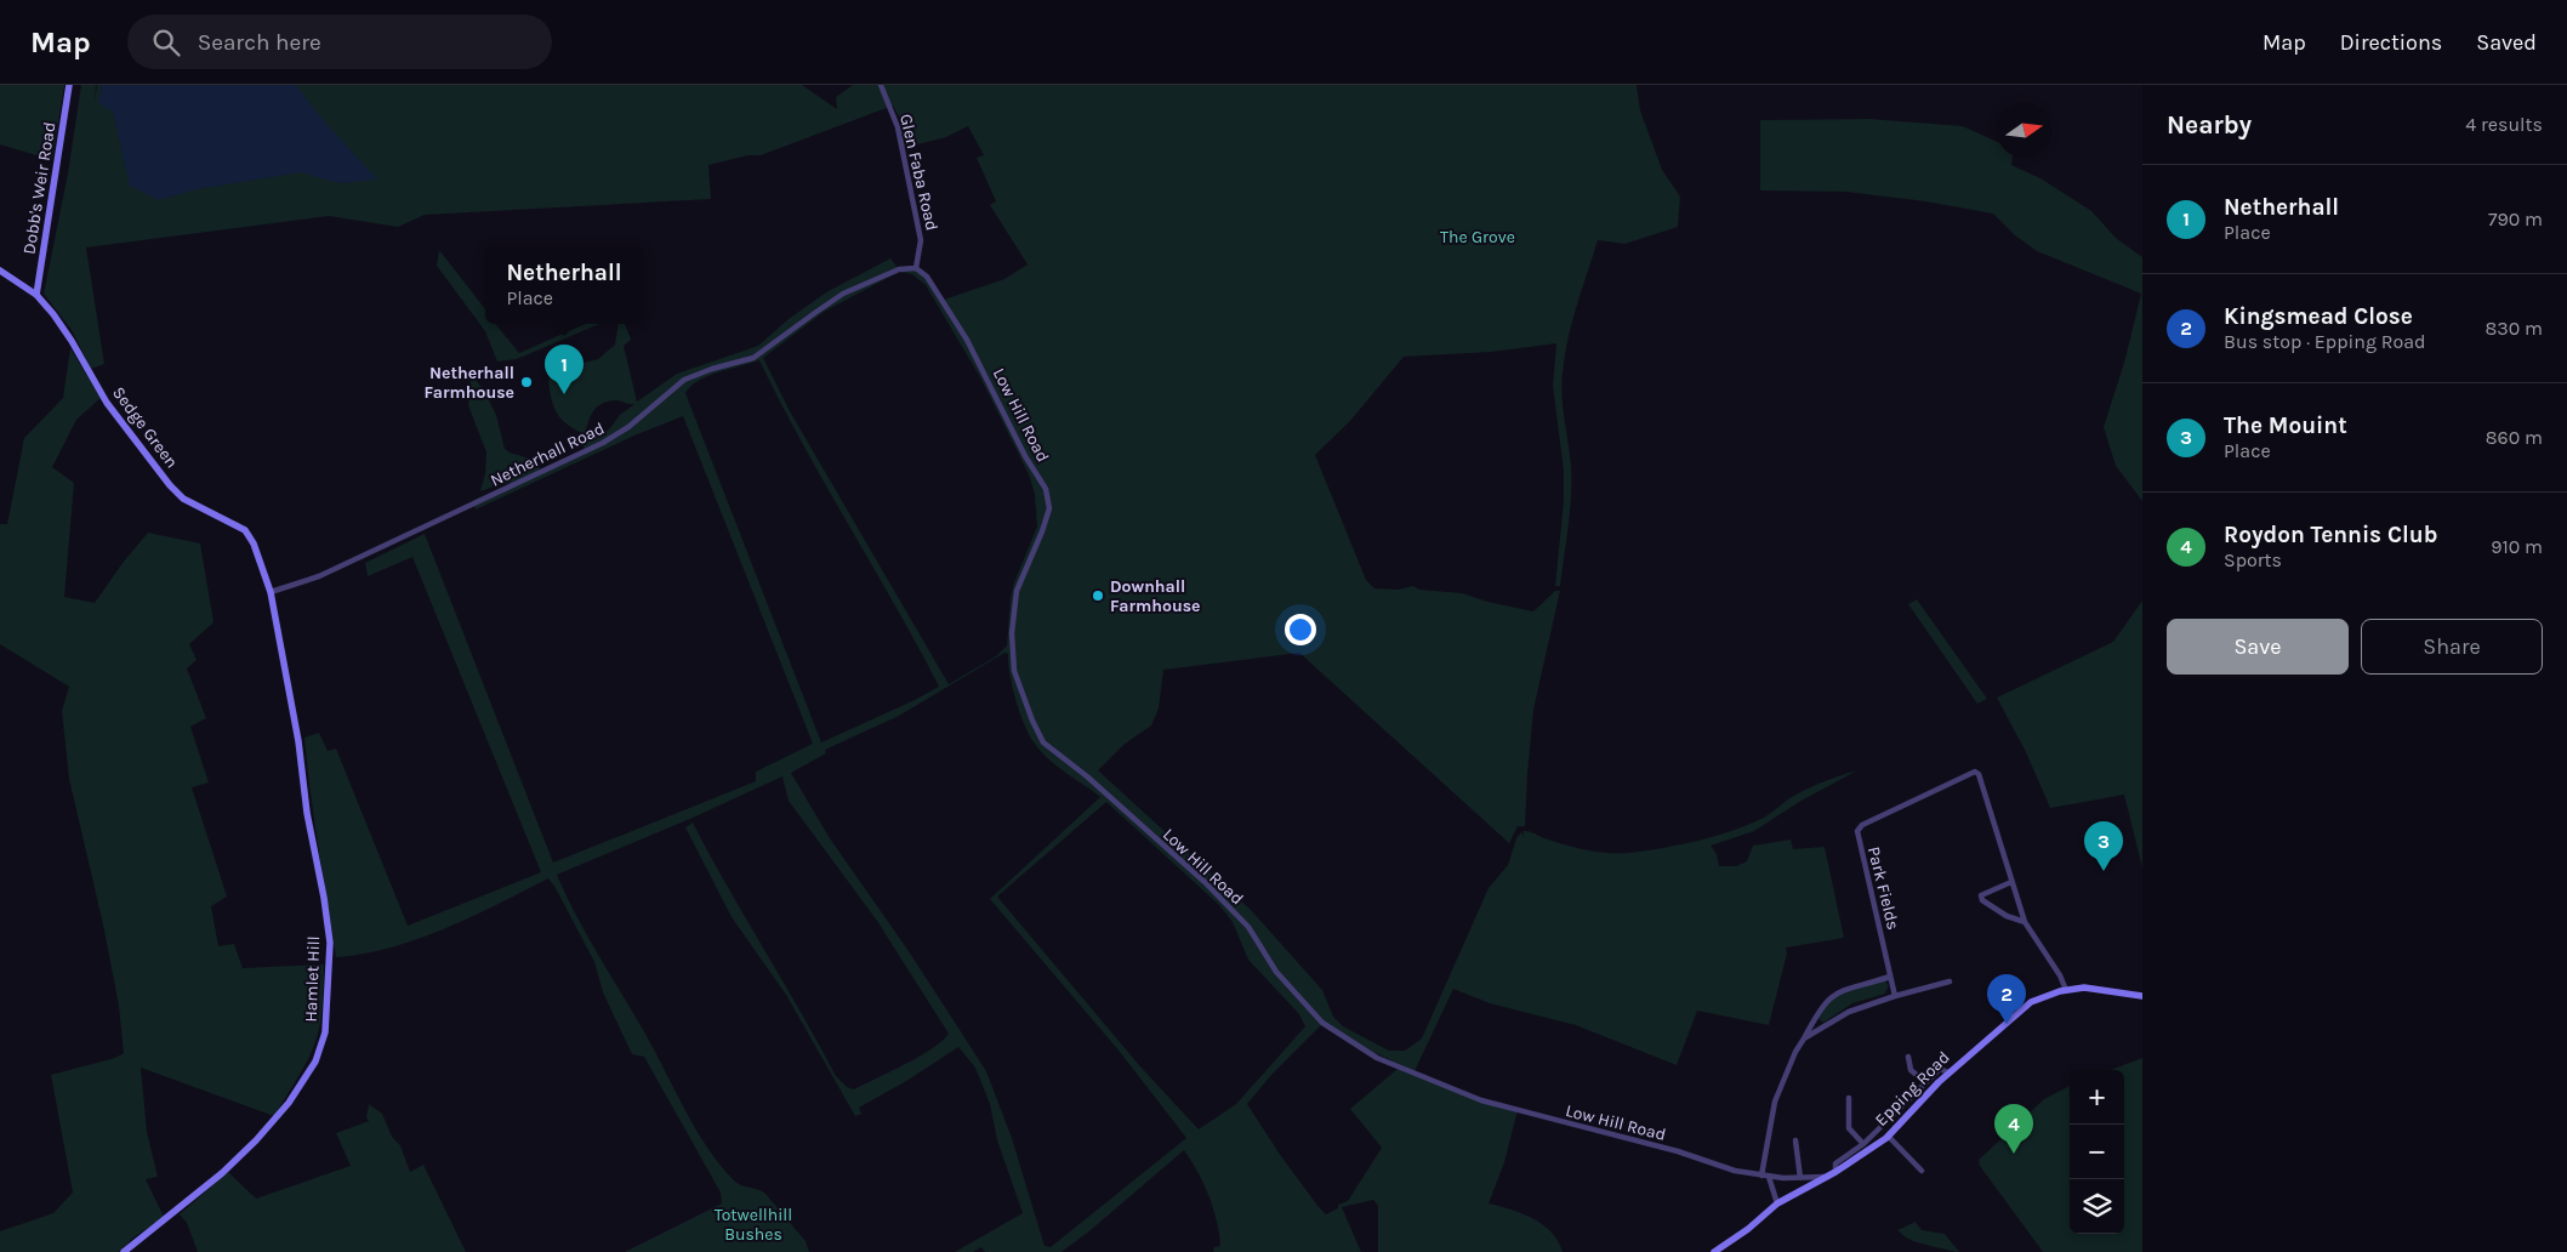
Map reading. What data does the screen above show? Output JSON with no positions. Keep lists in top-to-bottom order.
{
  "streets": {
    "street": [
      "Glen Faba Road",
      "Dobb's Weir Road",
      "Low Hill Road",
      "Sedge Green",
      "Netherhall Road",
      "Park Fields",
      "Hamlet Hill",
      "Epping Road"
    ]
  },
  "crossings": [
    ["Glen Faba Road", "Low Hill Road"],
    ["Glen Faba Road", "Netherhall Road"],
    ["Dobb's Weir Road", "Sedge Green"],
    ["Low Hill Road", "Netherhall Road"],
    ["Low Hill Road", "Epping Road"],
    ["Sedge Green", "Netherhall Road"],
    ["Sedge Green", "Hamlet Hill"],
    ["Netherhall Road", "Hamlet Hill"]
  ],
  "parks": ["The Grove", "Totwellhill Bushes"],
  "places": ["Netherhall Farmhouse", "Downhall Farmhouse"],
  "north": "right",
  "page": {
    "header": "Map",
    "search": "Search here",
    "nav": ["Map", "Directions", "Saved"],
    "heading": ["Nearby", "4 results"],
    "list": [
      {
        "mark": "1",
        "name": "Netherhall",
        "note": "Place",
        "value": "790 m"
      },
      {
        "mark": "2",
        "name": "Kingsmead Close",
        "note": "Bus stop · Epping Road",
        "value": "830 m"
      },
      {
        "mark": "3",
        "name": "The Mouint",
        "note": "Place",
        "value": "860 m"
      },
      {
        "mark": "4",
        "name": "Roydon Tennis Club",
        "note": "Sports",
        "value": "910 m"
      }
    ],
    "popup": ["Netherhall", "Place"],
    "pins": [
      "1",
      "3",
      "2",
      "4"
    ],
    "buttons": ["Save", "Share"],
    "map_buttons": ["+", "−"]
  }
}
